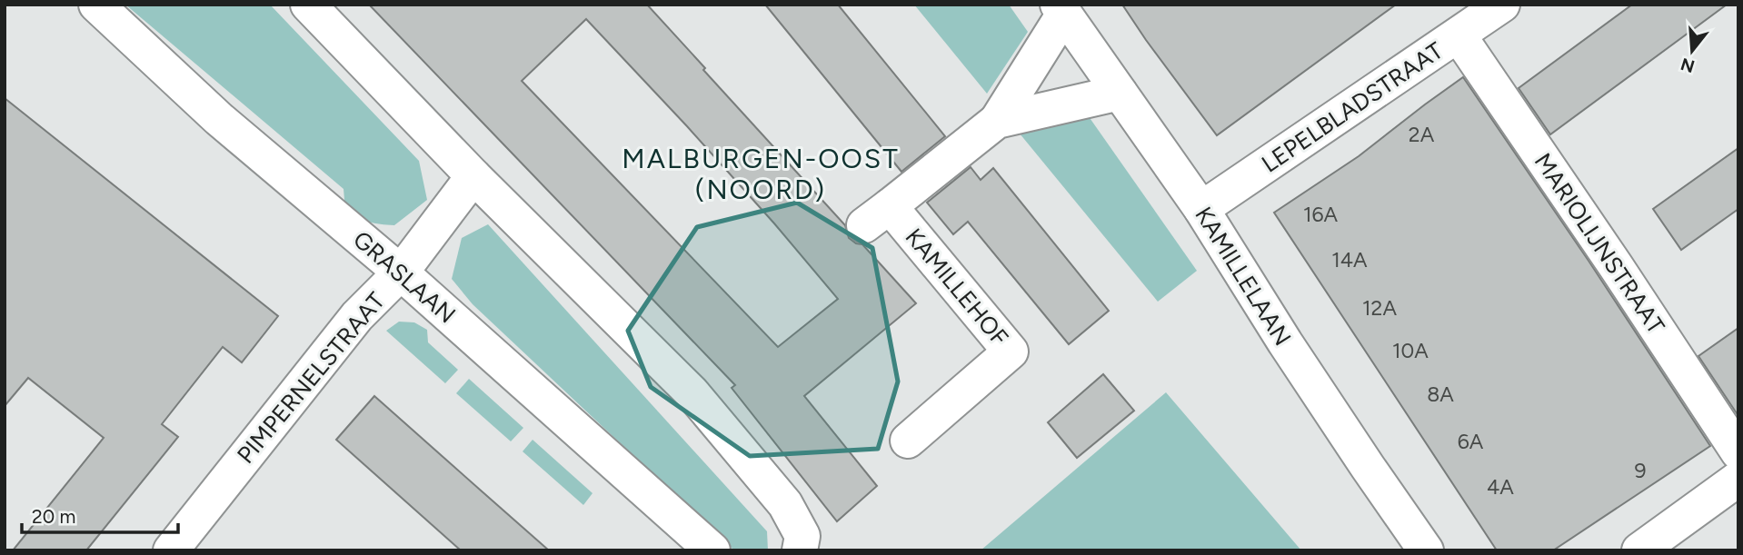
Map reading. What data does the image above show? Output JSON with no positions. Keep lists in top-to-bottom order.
{
  "streets": {
    "street": [
      "LEPELBLADSTRAAT",
      "MARIOLIJNSTRAAT",
      "KAMILLELAAN",
      "GRASLAAN",
      "KAMILLEHOF",
      "PIMPERNELSTRAAT"
    ]
  },
  "crossings": [
    ["LEPELBLADSTRAAT", "MARIOLIJNSTRAAT"],
    ["LEPELBLADSTRAAT", "KAMILLELAAN"],
    ["KAMILLELAAN", "KAMILLEHOF"],
    ["GRASLAAN", "PIMPERNELSTRAAT"]
  ],
  "districts": ["MALBURGEN-OOST (NOORD)"],
  "house_numbers": [
    "2A",
    "16A",
    "14A",
    "12A",
    "10A",
    "8A",
    "6A",
    "9",
    "4A"
  ],
  "scale_bar": "20 m",
  "north": "bottom"
}
